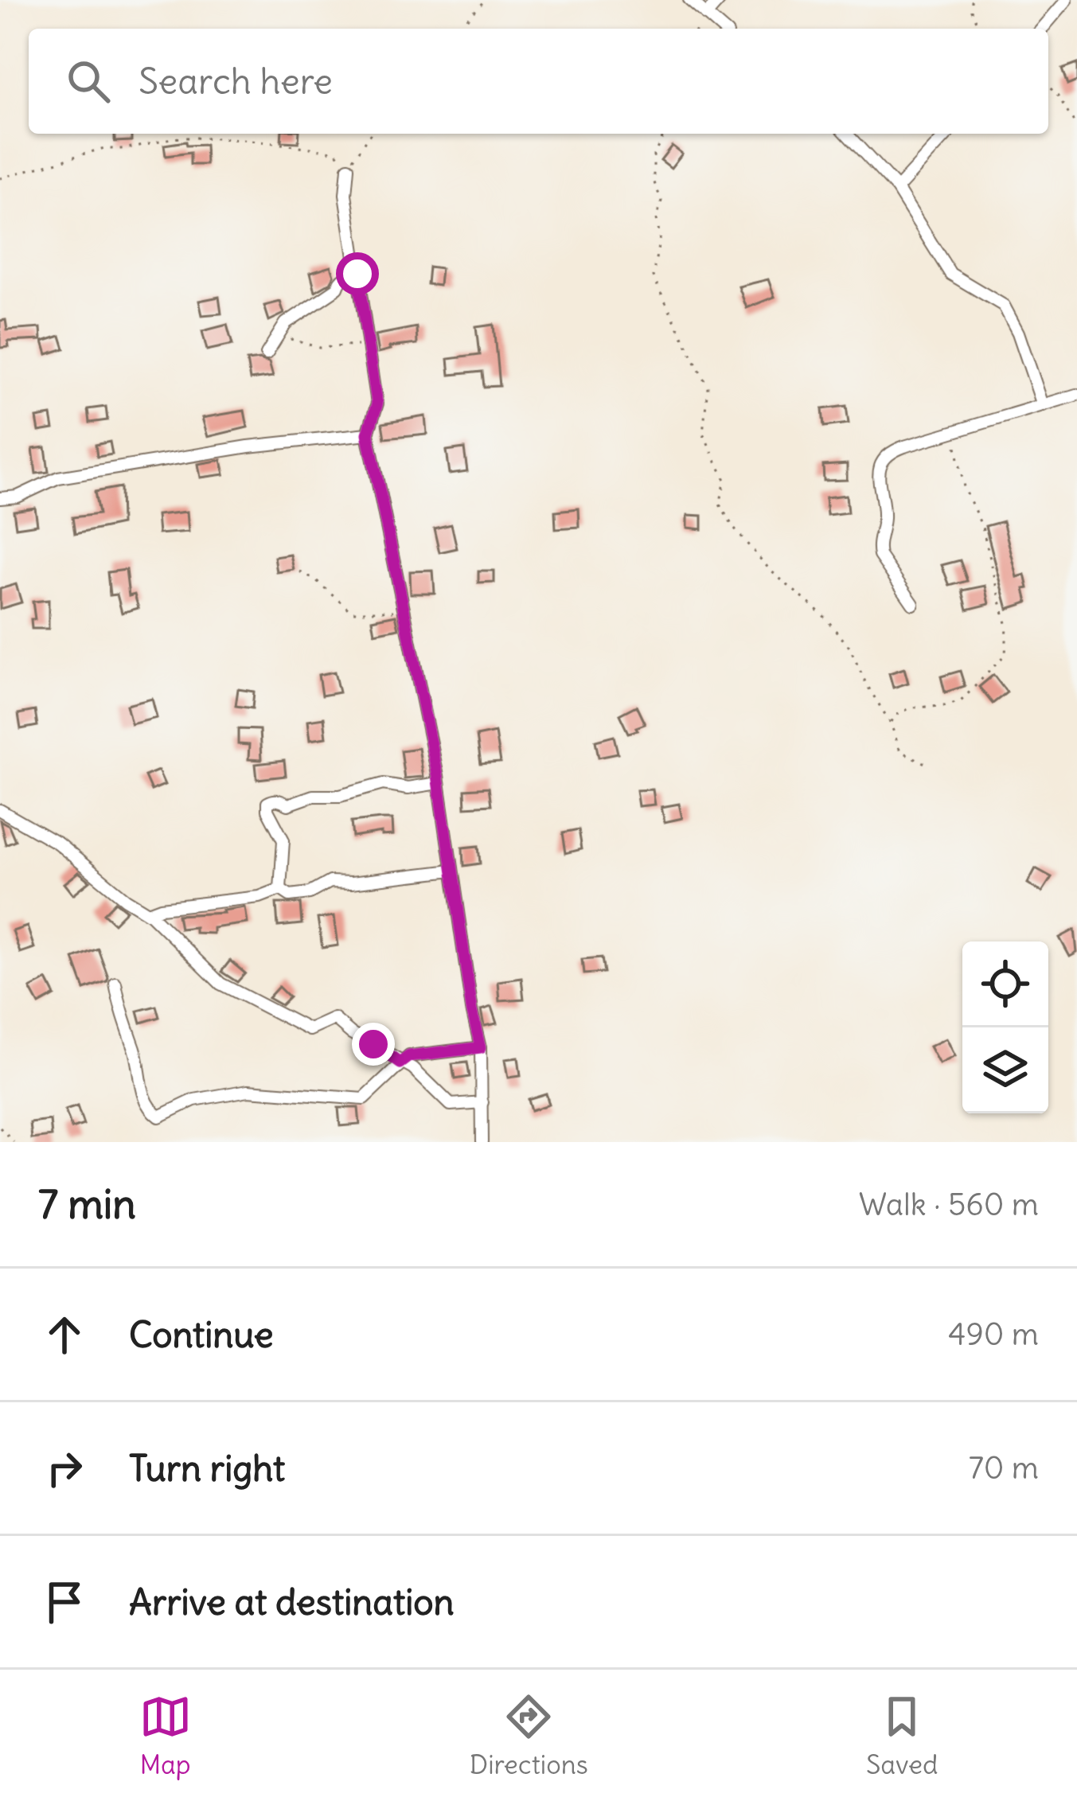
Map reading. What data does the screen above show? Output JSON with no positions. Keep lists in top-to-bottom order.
{
  "page": {
    "search": "Search here",
    "heading": ["7 min", "Walk · 560 m"],
    "list": [
      ["Continue", "490 m"],
      ["Turn right", "70 m"],
      "Arrive at destination"
    ],
    "nav": ["Map", "Directions", "Saved"]
  }
}
